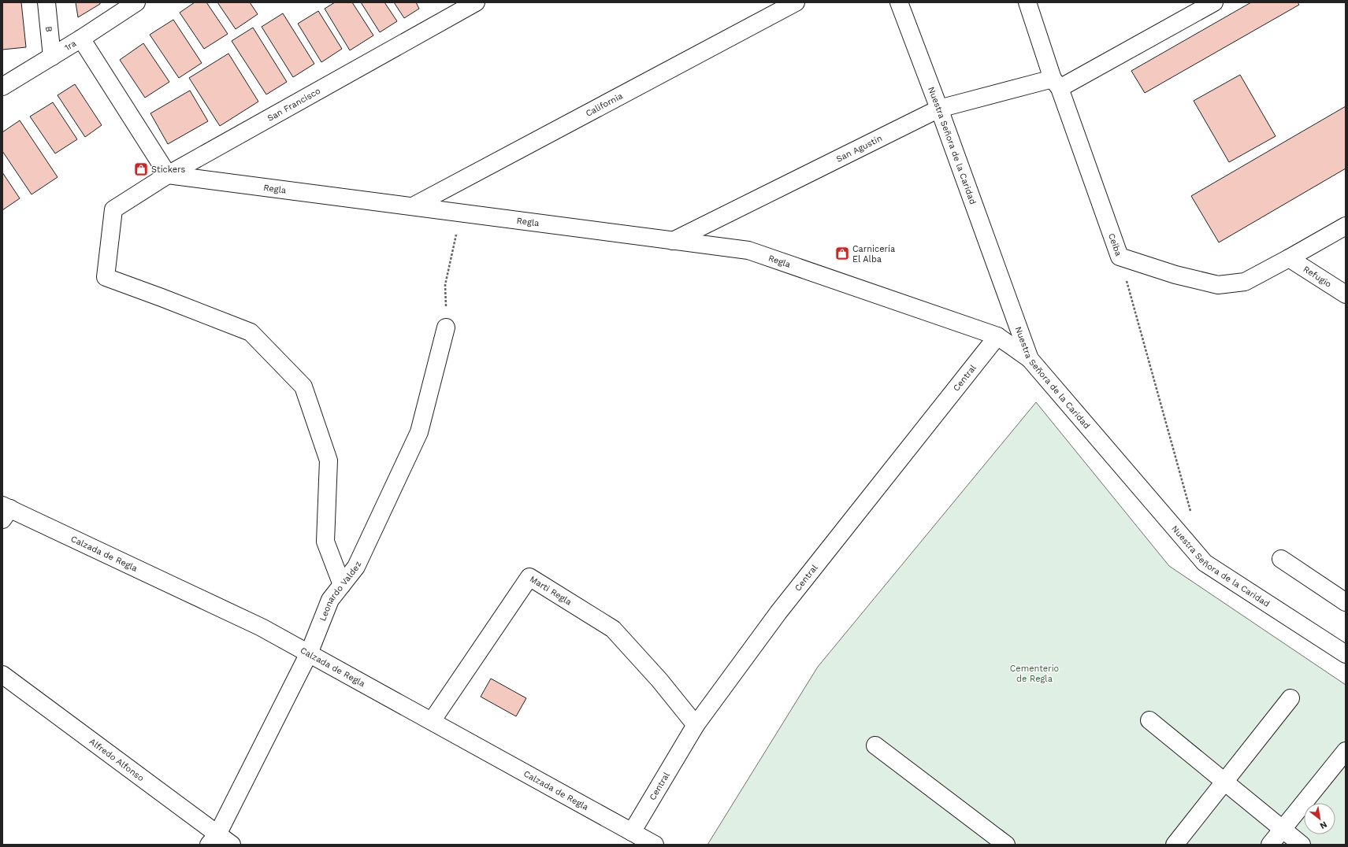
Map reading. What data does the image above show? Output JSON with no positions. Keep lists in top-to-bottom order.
{
  "streets": {
    "street": [
      "B",
      "1ra",
      "San Francisco",
      "California",
      "Nuestra Señora de la Caridad",
      "San Agustín",
      "Regla",
      "Ceiba",
      "Refugio",
      "Central",
      "Calzada de Regla",
      "Leonardo Valdez",
      "Marti Regla",
      "Alfredo Alfonso"
    ]
  },
  "crossings": [
    ["B", "1ra"],
    ["San Francisco", "Regla"],
    ["San Francisco", "Leonardo Valdez"],
    ["California", "Regla"],
    ["Nuestra Señora de la Caridad", "San Agustín"],
    ["Nuestra Señora de la Caridad", "Regla"],
    ["San Agustín", "Regla"],
    ["San Agustín", "Ceiba"],
    ["Regla", "Central"],
    ["Ceiba", "Refugio"],
    ["Central", "Calzada de Regla"],
    ["Central", "Marti Regla"],
    ["Calzada de Regla", "Leonardo Valdez"],
    ["Calzada de Regla", "Marti Regla"],
    ["Leonardo Valdez", "Alfredo Alfonso"]
  ],
  "parks": ["Cementerio de Regla"],
  "places": {
    "shop": ["Stickers", "Carnicería El Alba"]
  },
  "north": "bottom right"
}
